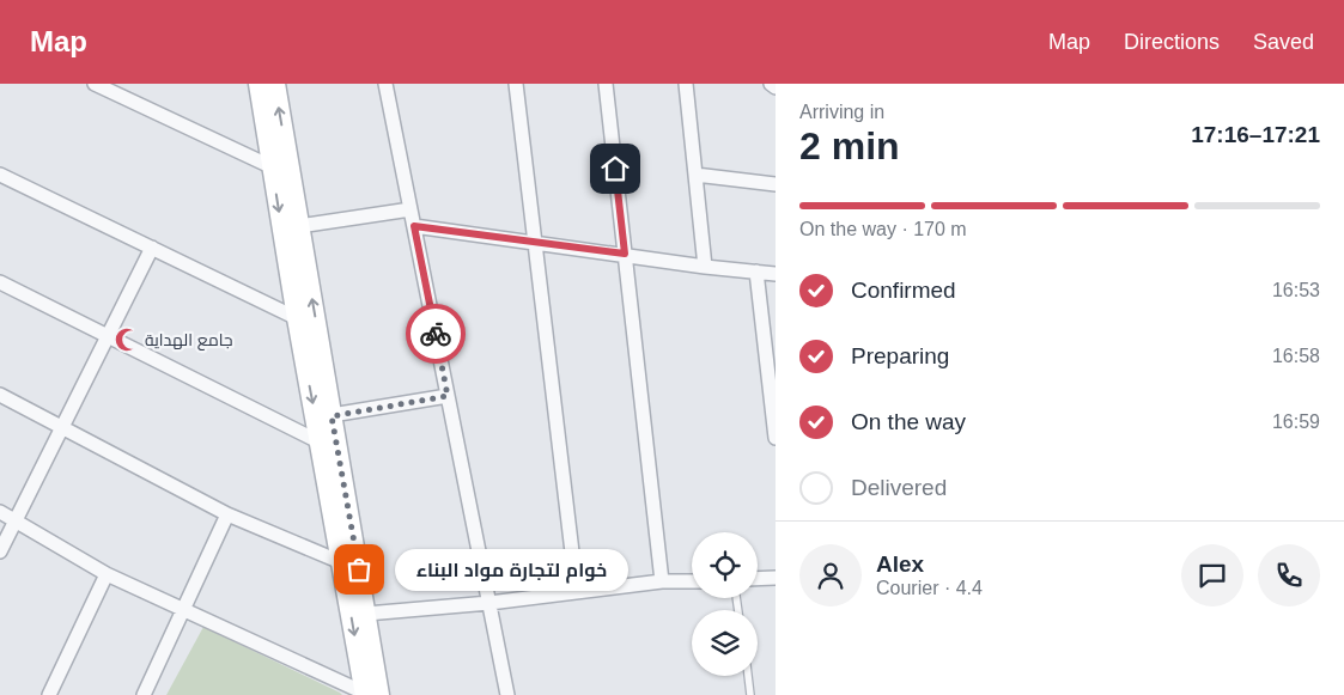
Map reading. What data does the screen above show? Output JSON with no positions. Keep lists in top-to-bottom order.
{
  "places": {
    "mosque": ["جامع الهداية"],
    "other": ["خوام لتجارة مواد البناء"]
  },
  "page": {
    "header": "Map",
    "nav": ["Map", "Directions", "Saved"],
    "heading": ["2 min", "Arriving in", "17:16–17:21"],
    "panel": ["Alex", "Courier · 4.4"],
    "bar": "On the way · 170 m",
    "list": [
      ["Confirmed", "16:53"],
      ["Preparing", "16:58"],
      ["On the way", "16:59"],
      "Delivered"
    ],
    "bubble": "خوام لتجارة مواد البناء"
  }
}
